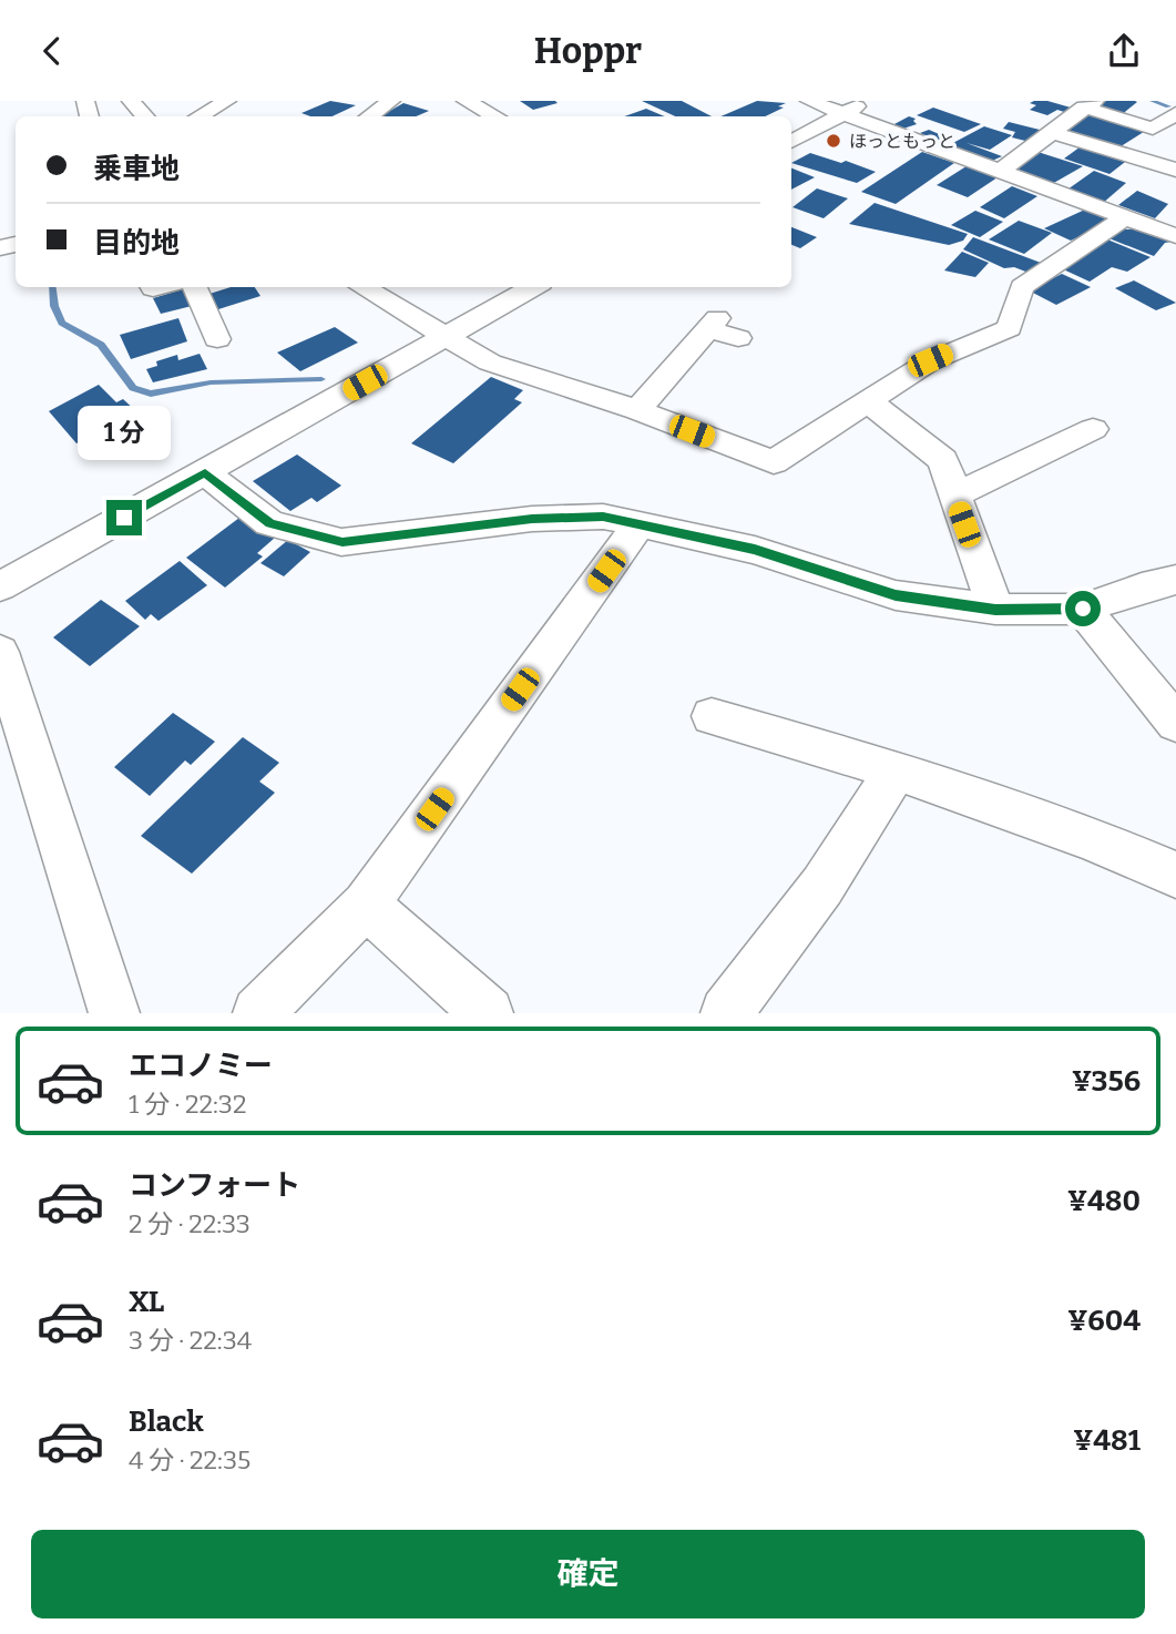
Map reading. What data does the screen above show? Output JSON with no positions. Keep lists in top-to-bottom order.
{
  "places": ["ほっともっと"],
  "page": {
    "header": "Hoppr",
    "banner": ["乗車地", "目的地"],
    "bubble": "1 分",
    "list": [
      {
        "name": "エコノミー",
        "note": "1 分 · 22:32",
        "value": "¥356"
      },
      {
        "name": "コンフォート",
        "note": "2 分 · 22:33",
        "value": "¥480"
      },
      {
        "name": "XL",
        "note": "3 分 · 22:34",
        "value": "¥604"
      },
      {
        "name": "Black",
        "note": "4 分 · 22:35",
        "value": "¥481"
      }
    ],
    "buttons": "確定"
  }
}
